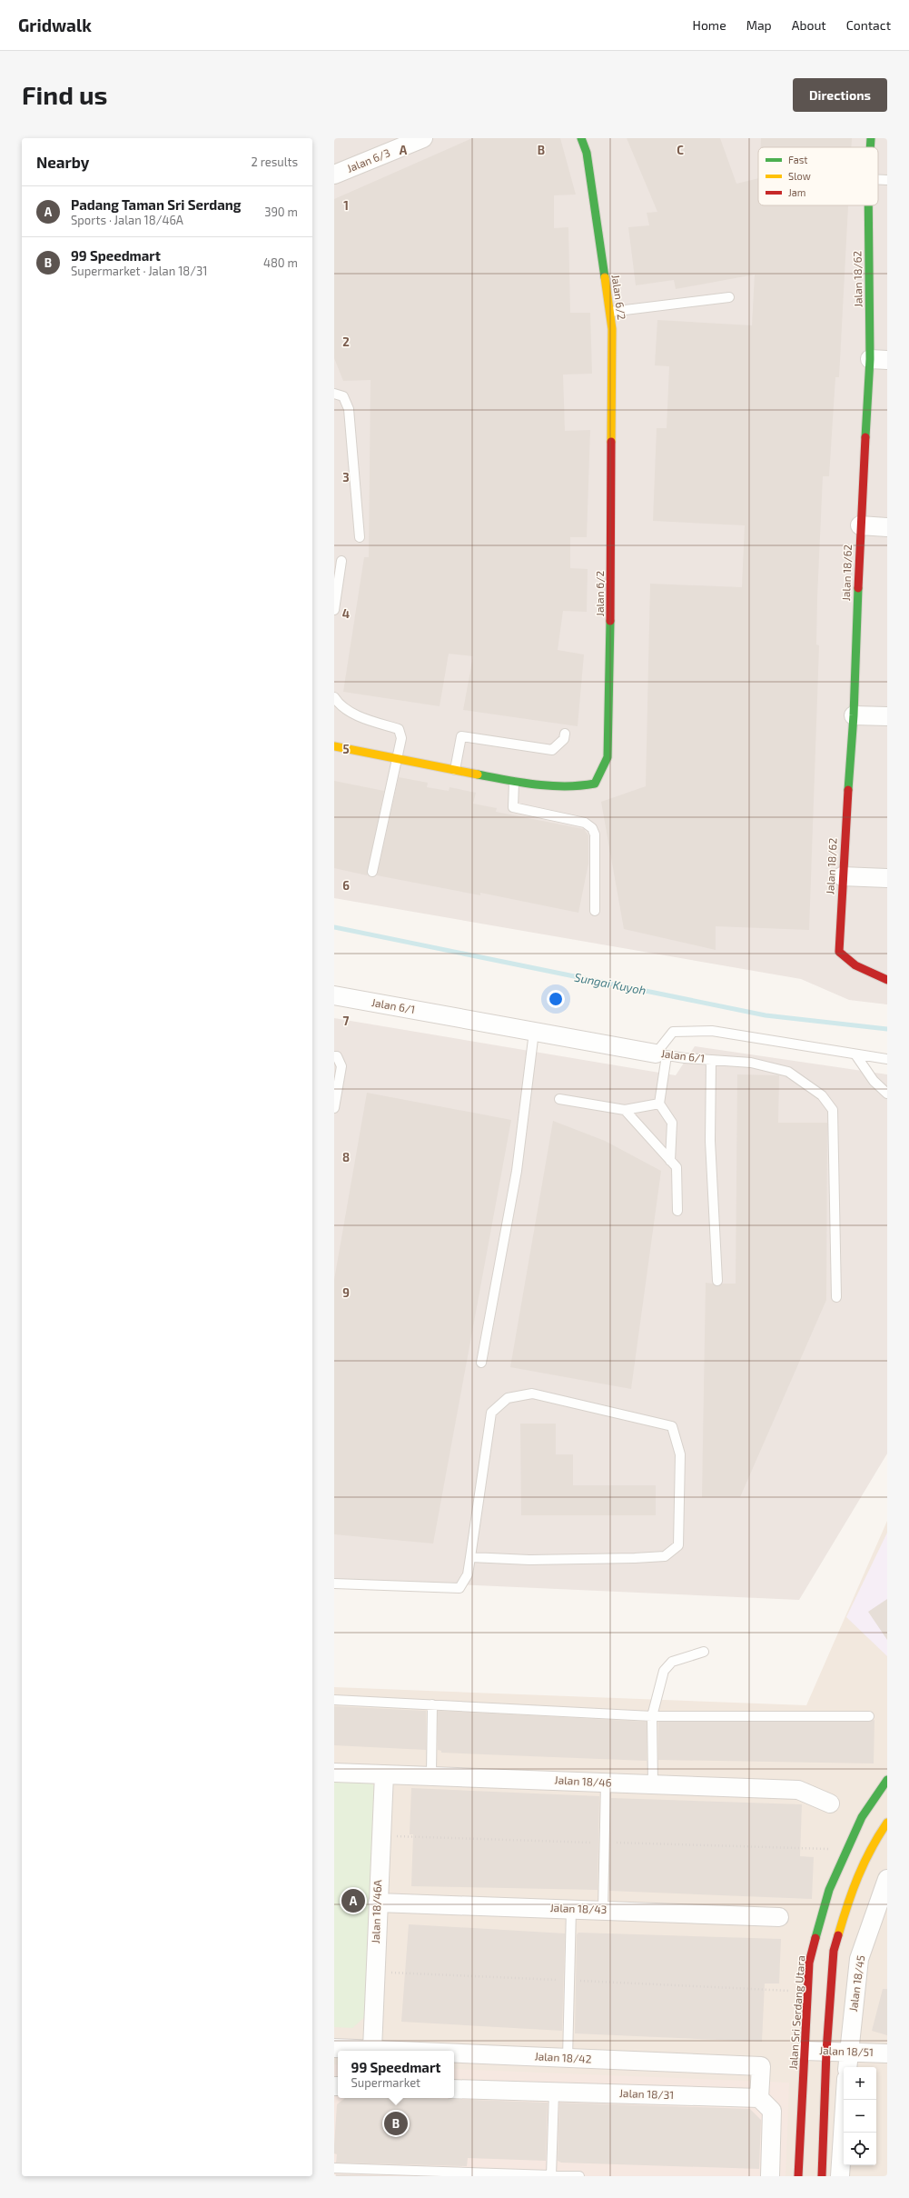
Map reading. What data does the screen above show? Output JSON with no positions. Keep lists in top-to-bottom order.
{
  "streets": {
    "street": [
      "Jalan 6/3",
      "Jalan 18/62",
      "Jalan 6/2",
      "Jalan 6/1",
      "Jalan 18/46",
      "Jalan 18/43",
      "Jalan 18/46A",
      "Jalan 18/45",
      "Jalan Sri Serdang Utara",
      "Jalan 18/51",
      "Jalan 18/42",
      "Jalan 18/31"
    ]
  },
  "crossings": [
    ["Jalan 18/46", "Jalan 18/46A"],
    ["Jalan 18/43", "Jalan 18/46A"],
    ["Jalan 18/46A", "Jalan 18/42"],
    ["Jalan 18/45", "Jalan 18/51"],
    ["Jalan Sri Serdang Utara", "Jalan 18/51"],
    ["Jalan 18/42", "Jalan 18/31"]
  ],
  "water": ["Sungai Kuyoh"],
  "legend": ["Fast", "Slow", "Jam"],
  "page": {
    "header": "Gridwalk",
    "nav": [
      "Home",
      "Map",
      "About",
      "Contact"
    ],
    "buttons": "Directions",
    "title": "Find us",
    "heading": ["Nearby", "2 results"],
    "list": [
      {
        "mark": "A",
        "name": "Padang Taman Sri Serdang",
        "note": "Sports · Jalan 18/46A",
        "value": "390 m"
      },
      {
        "mark": "B",
        "name": "99 Speedmart",
        "note": "Supermarket · Jalan 18/31",
        "value": "480 m"
      }
    ],
    "pins": ["A", "B"],
    "popup": ["99 Speedmart", "Supermarket"],
    "map_buttons": ["+", "−"]
  },
  "grid": {
    "columns": ["A", "B", "C"],
    "rows": [
      "1",
      "2",
      "3",
      "4",
      "5",
      "6",
      "7",
      "8",
      "9"
    ]
  }
}
